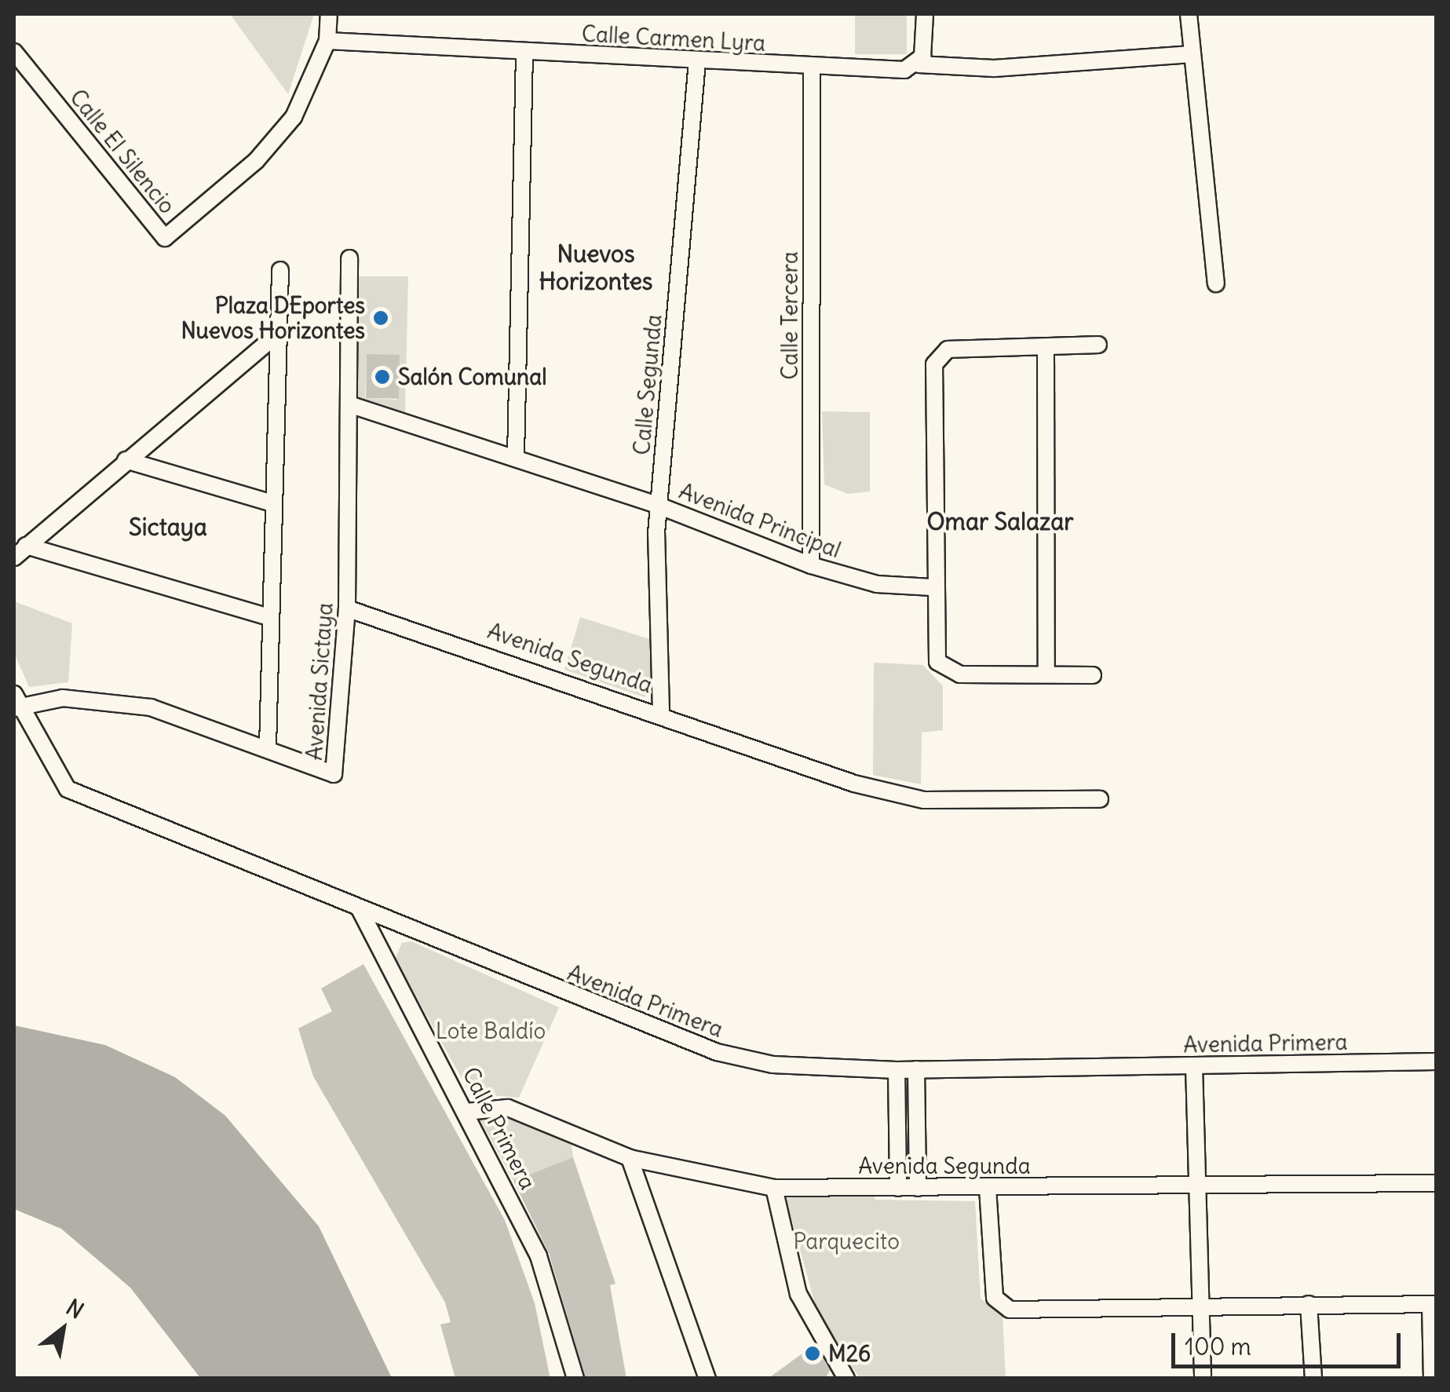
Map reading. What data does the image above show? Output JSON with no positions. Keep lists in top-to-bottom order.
{
  "streets": {
    "street": [
      "Calle Carmen Lyra",
      "Calle El Silencio",
      "Calle Tercera",
      "Calle Segunda",
      "Avenida Principal",
      "Avenida Segunda",
      "Avenida Sictaya",
      "Avenida Primera",
      "Calle Primera"
    ]
  },
  "crossings": [
    ["Calle Carmen Lyra", "Calle El Silencio"],
    ["Calle Carmen Lyra", "Calle Tercera"],
    ["Calle Carmen Lyra", "Calle Segunda"],
    ["Calle Tercera", "Avenida Principal"],
    ["Calle Segunda", "Avenida Principal"],
    ["Calle Segunda", "Avenida Segunda"],
    ["Avenida Principal", "Avenida Sictaya"],
    ["Avenida Segunda", "Avenida Sictaya"],
    ["Avenida Segunda", "Calle Primera"],
    ["Avenida Sictaya", "Avenida Primera"],
    ["Avenida Primera", "Calle Primera"]
  ],
  "districts": ["Nuevos Horizontes", "Omar Salazar", "Sictaya"],
  "parks": ["Lote Baldío", "Parquecito"],
  "places": ["Plaza DEportes Nuevos Horizontes", "Salón Comunal", "M26"],
  "scale_bar": "100 m",
  "north": "top right"
}
